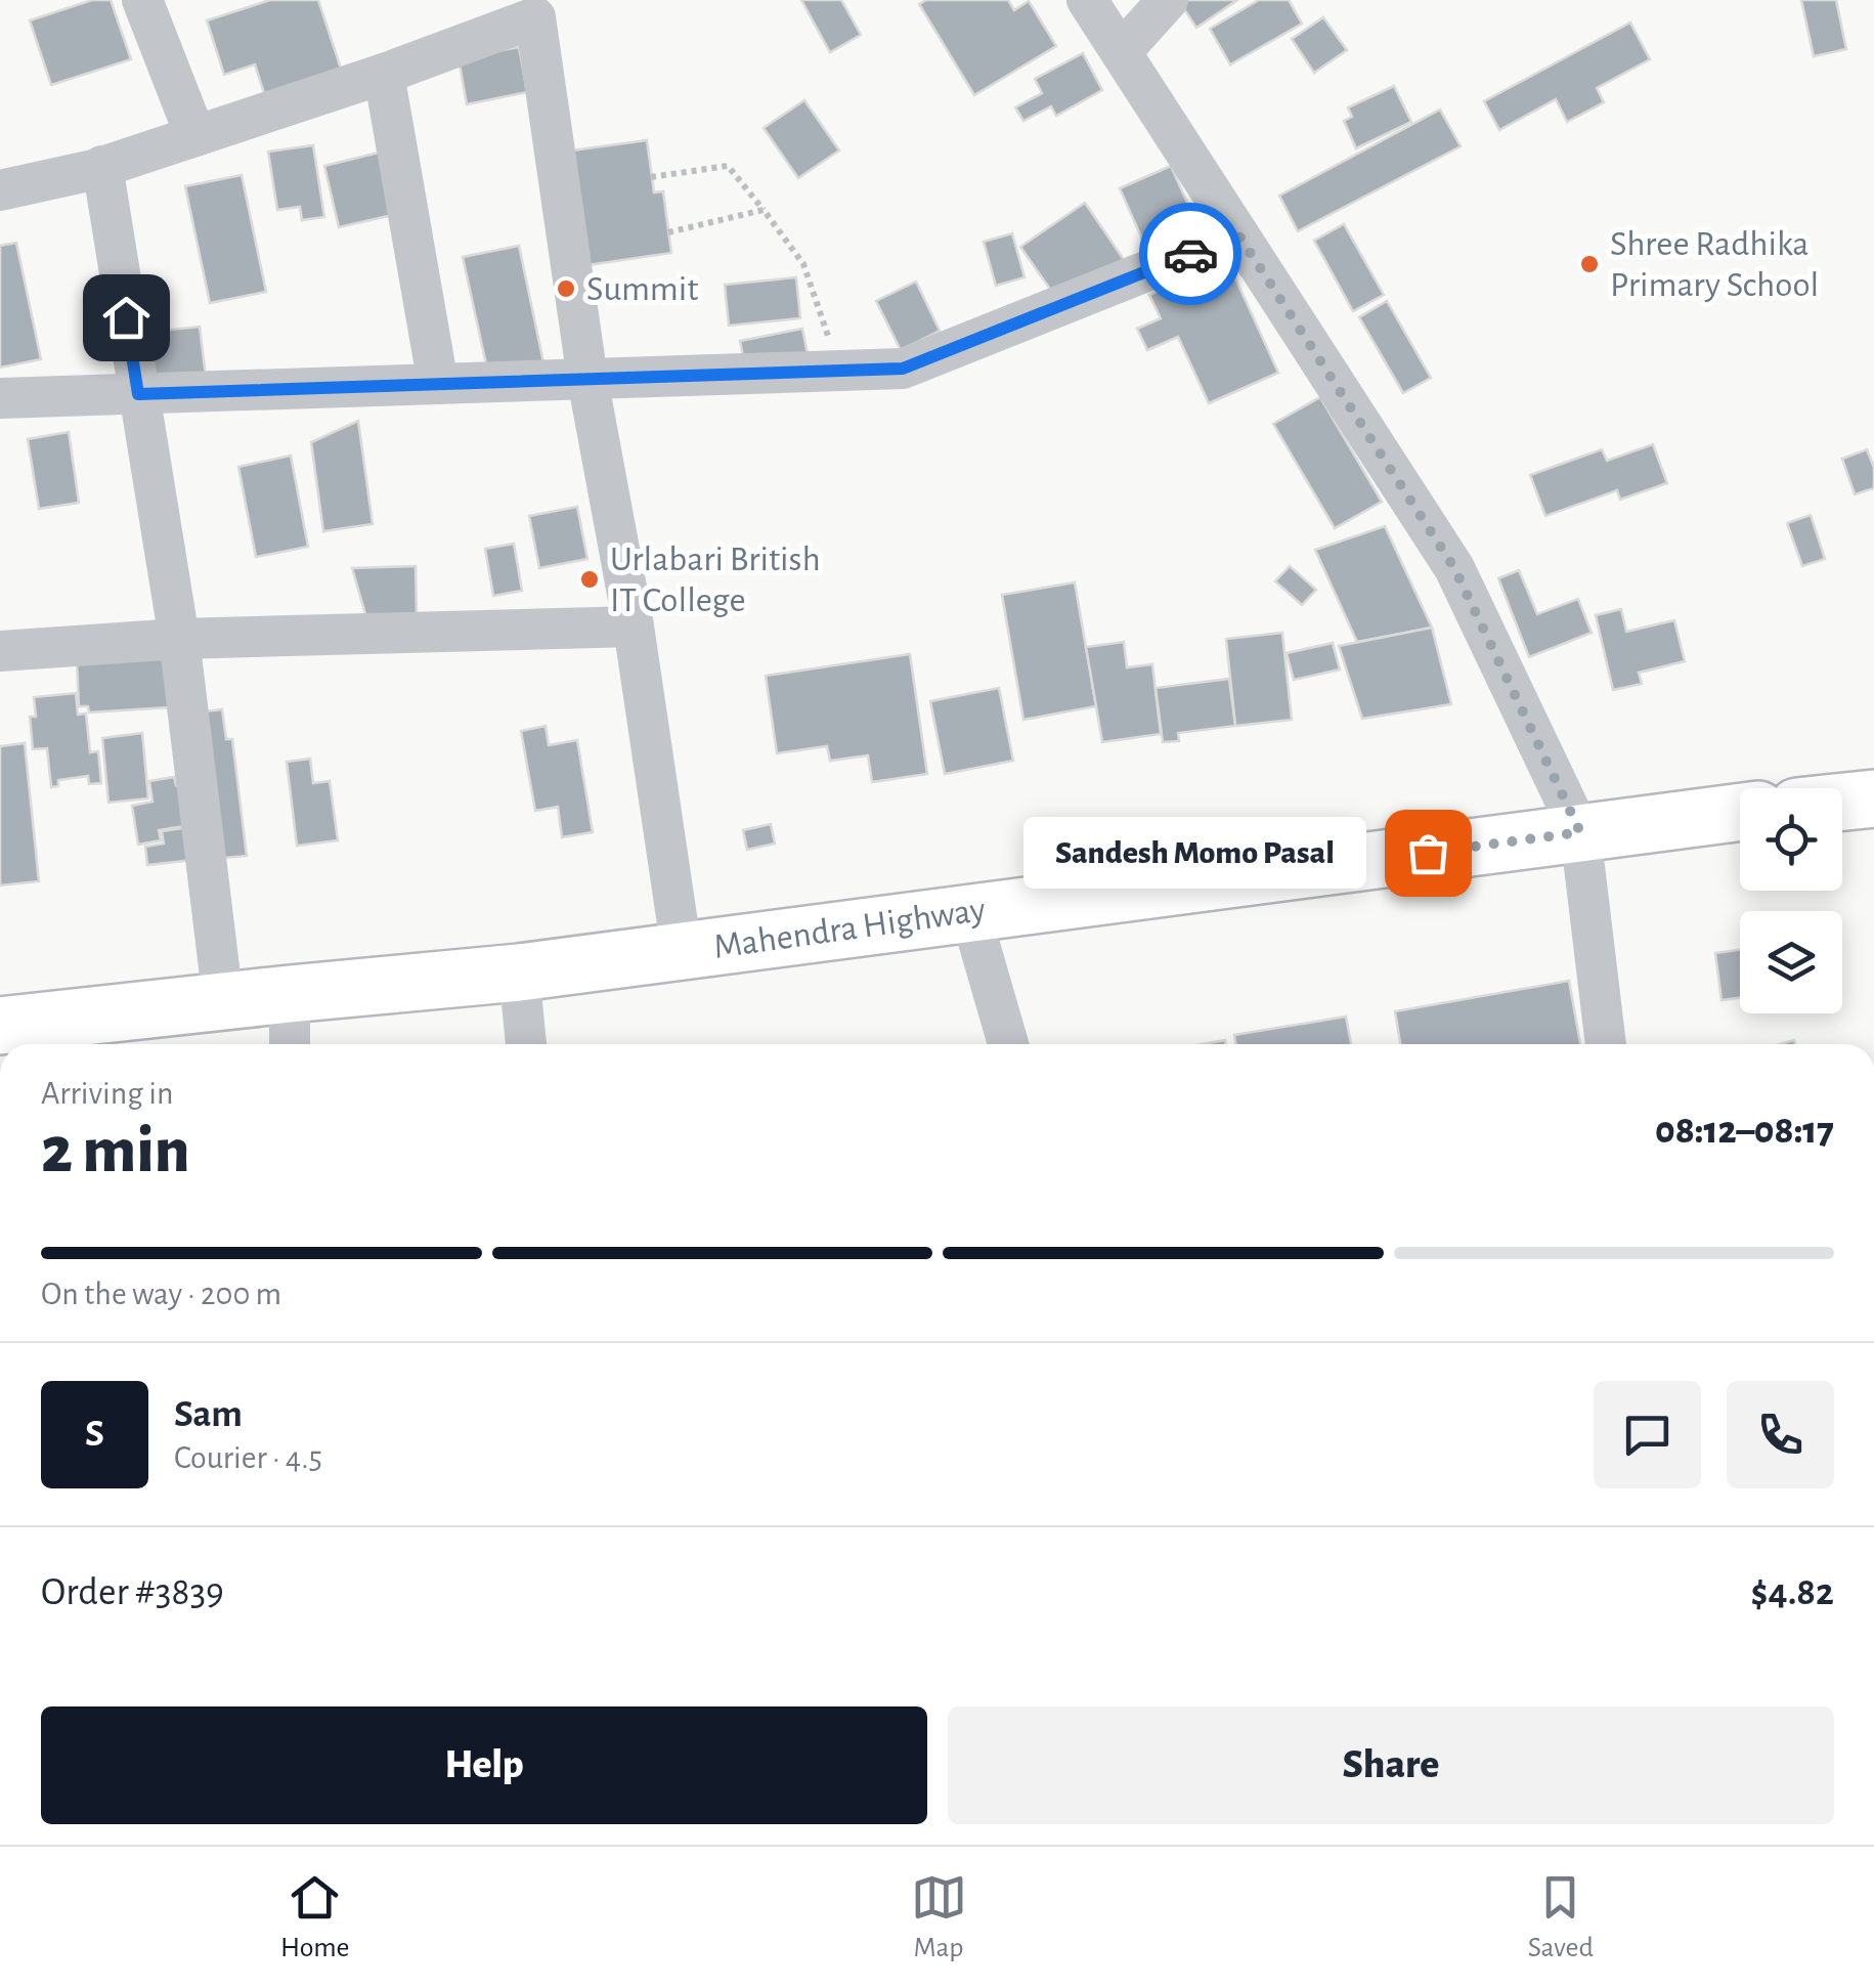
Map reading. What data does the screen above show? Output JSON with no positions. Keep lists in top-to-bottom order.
{
  "streets": {
    "highway": ["Mahendra Highway"]
  },
  "places": [
    "Shree Radhika Primary School",
    "Summit",
    "Urlabari British IT College",
    "Sandesh Momo Pasal"
  ],
  "page": {
    "bubble": "Sandesh Momo Pasal",
    "heading": ["2 min", "Arriving in", "08:12–08:17"],
    "panel": [
      "Sam",
      "Courier · 4.5",
      "Order #3839",
      "$4.82"
    ],
    "bar": "On the way · 200 m",
    "round": "S",
    "buttons": ["Help", "Share"],
    "tabs": ["Home", "Map", "Saved"]
  }
}
